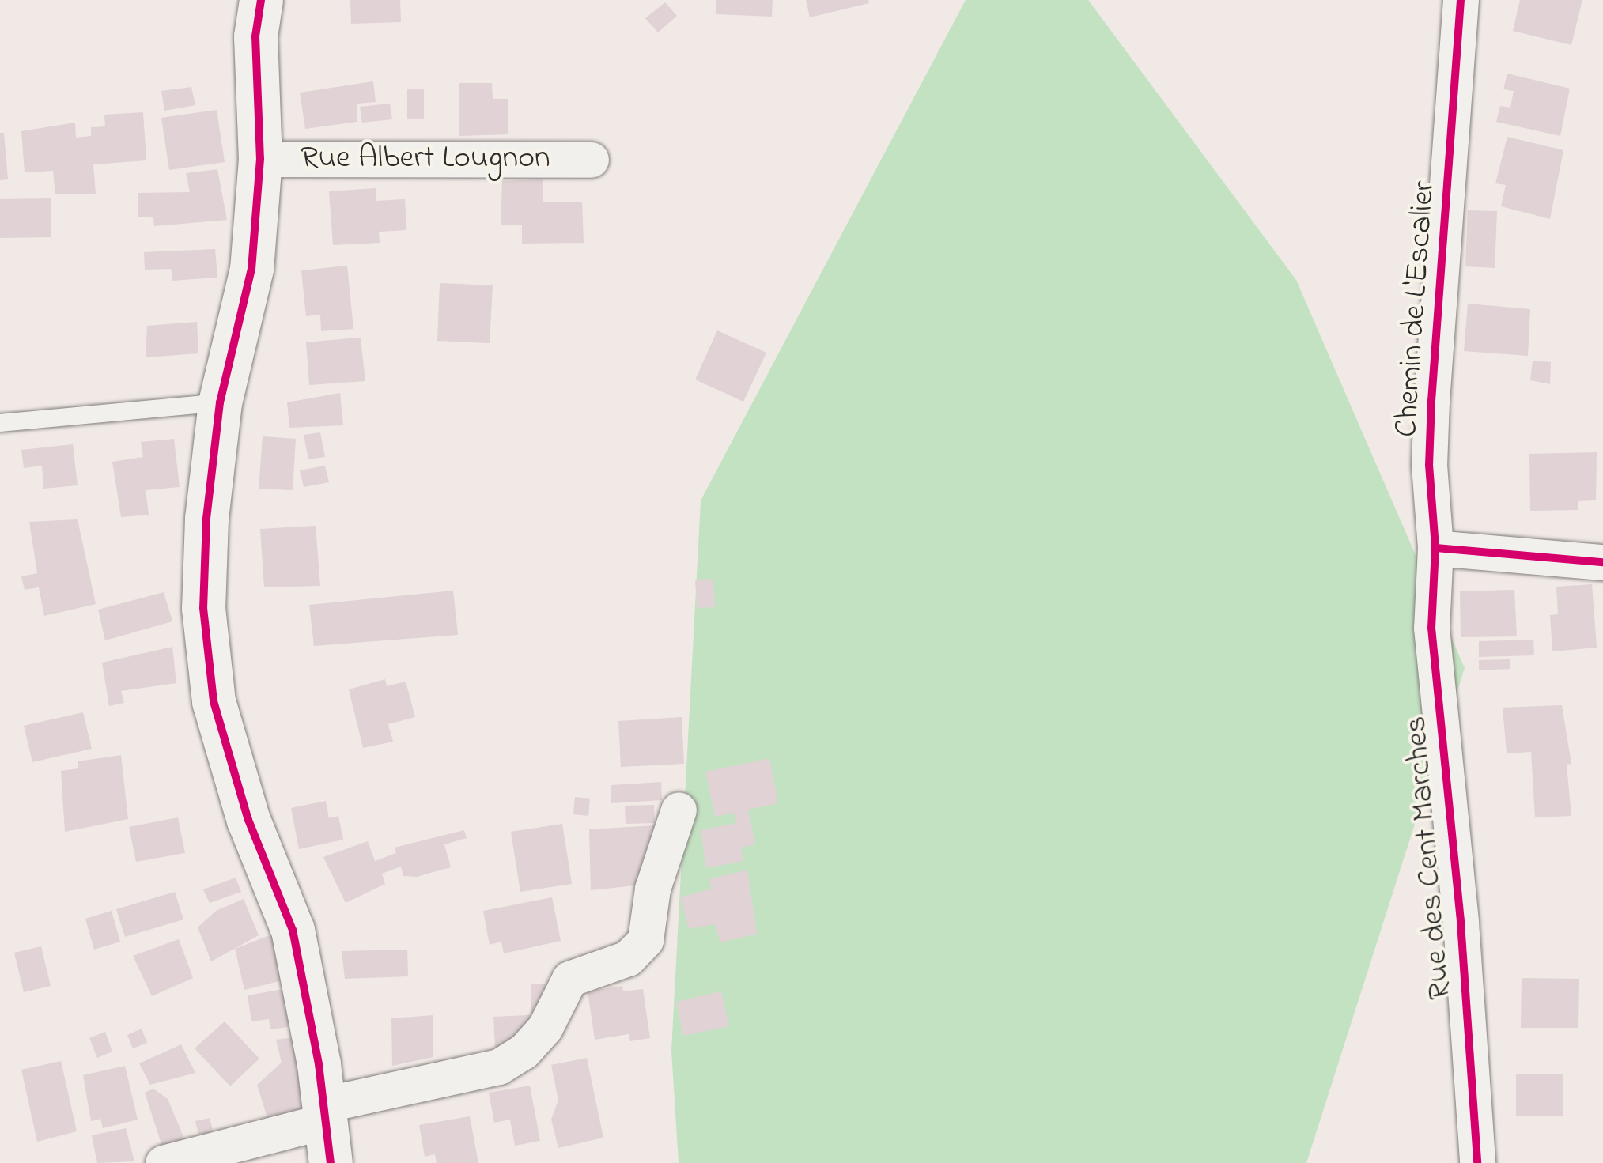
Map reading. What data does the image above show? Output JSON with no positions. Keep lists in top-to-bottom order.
{
  "streets": {
    "street": ["Rue Albert Lougnon", "Chemin de L'Escalier", "Rue des Cent Marches"]
  },
  "crossings": [
    ["Chemin de L'Escalier", "Rue des Cent Marches"]
  ]
}
